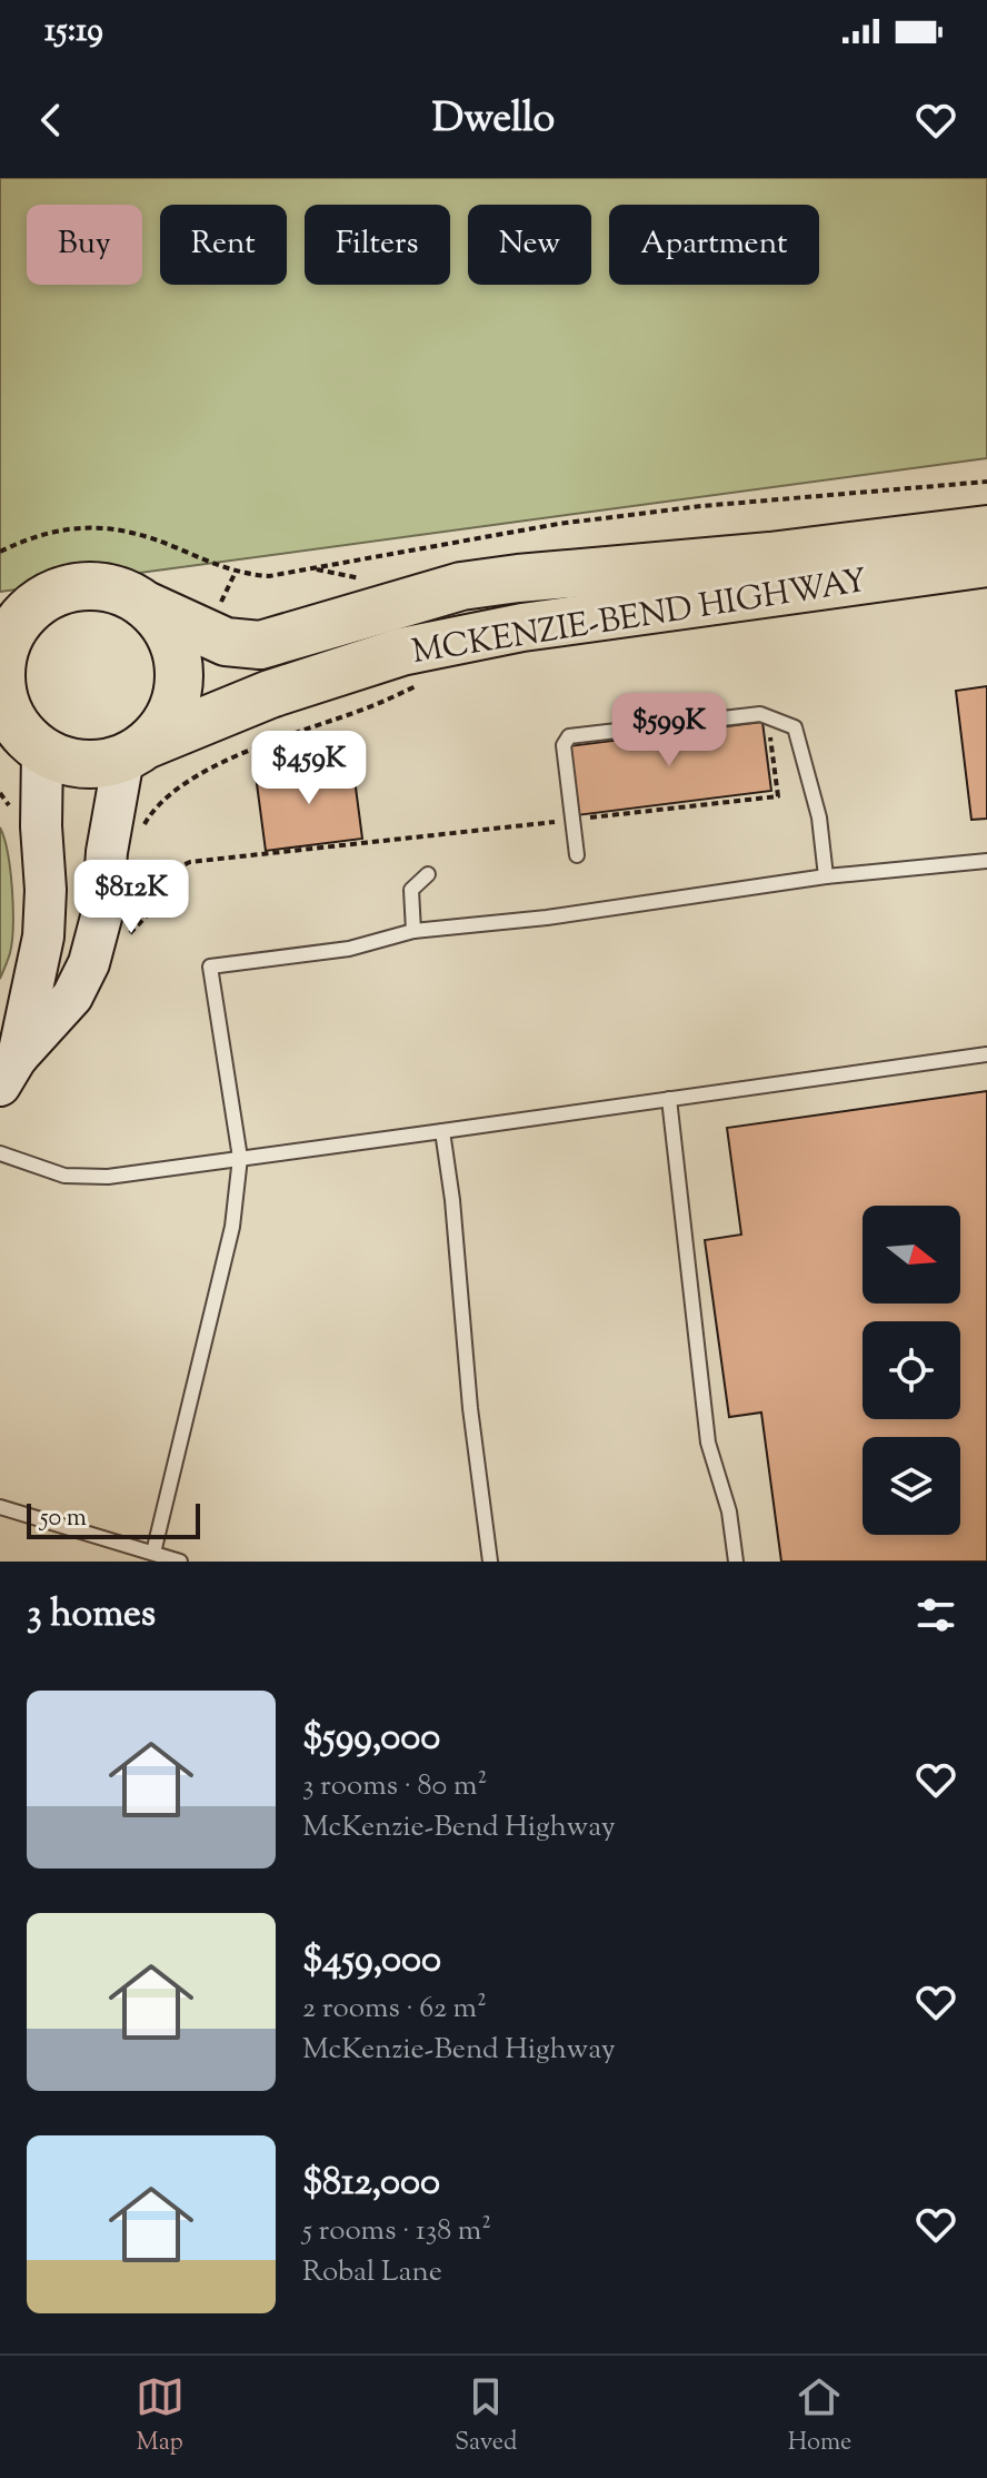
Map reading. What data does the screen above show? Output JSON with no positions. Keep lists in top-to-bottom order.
{
  "streets": {
    "highway": ["MCKENZIE-BEND HIGHWAY"]
  },
  "scale_bar": "50 m",
  "north": "right",
  "page": {
    "status": "15:19",
    "header": "Dwello",
    "chip": [
      "Buy",
      "Rent",
      "Filters",
      "New",
      "Apartment"
    ],
    "price": ["$599K", "$459K", "$812K"],
    "scale": "50 m",
    "heading": "3 homes",
    "list": [
      {
        "name": "$599,000",
        "note": "3 rooms · 80 m² · McKenzie-Bend Highway"
      },
      {
        "name": "$459,000",
        "note": "2 rooms · 62 m² · McKenzie-Bend Highway"
      },
      {
        "name": "$812,000",
        "note": "5 rooms · 138 m² · Robal Lane"
      }
    ],
    "tabs": ["Map", "Saved", "Home"]
  }
}
